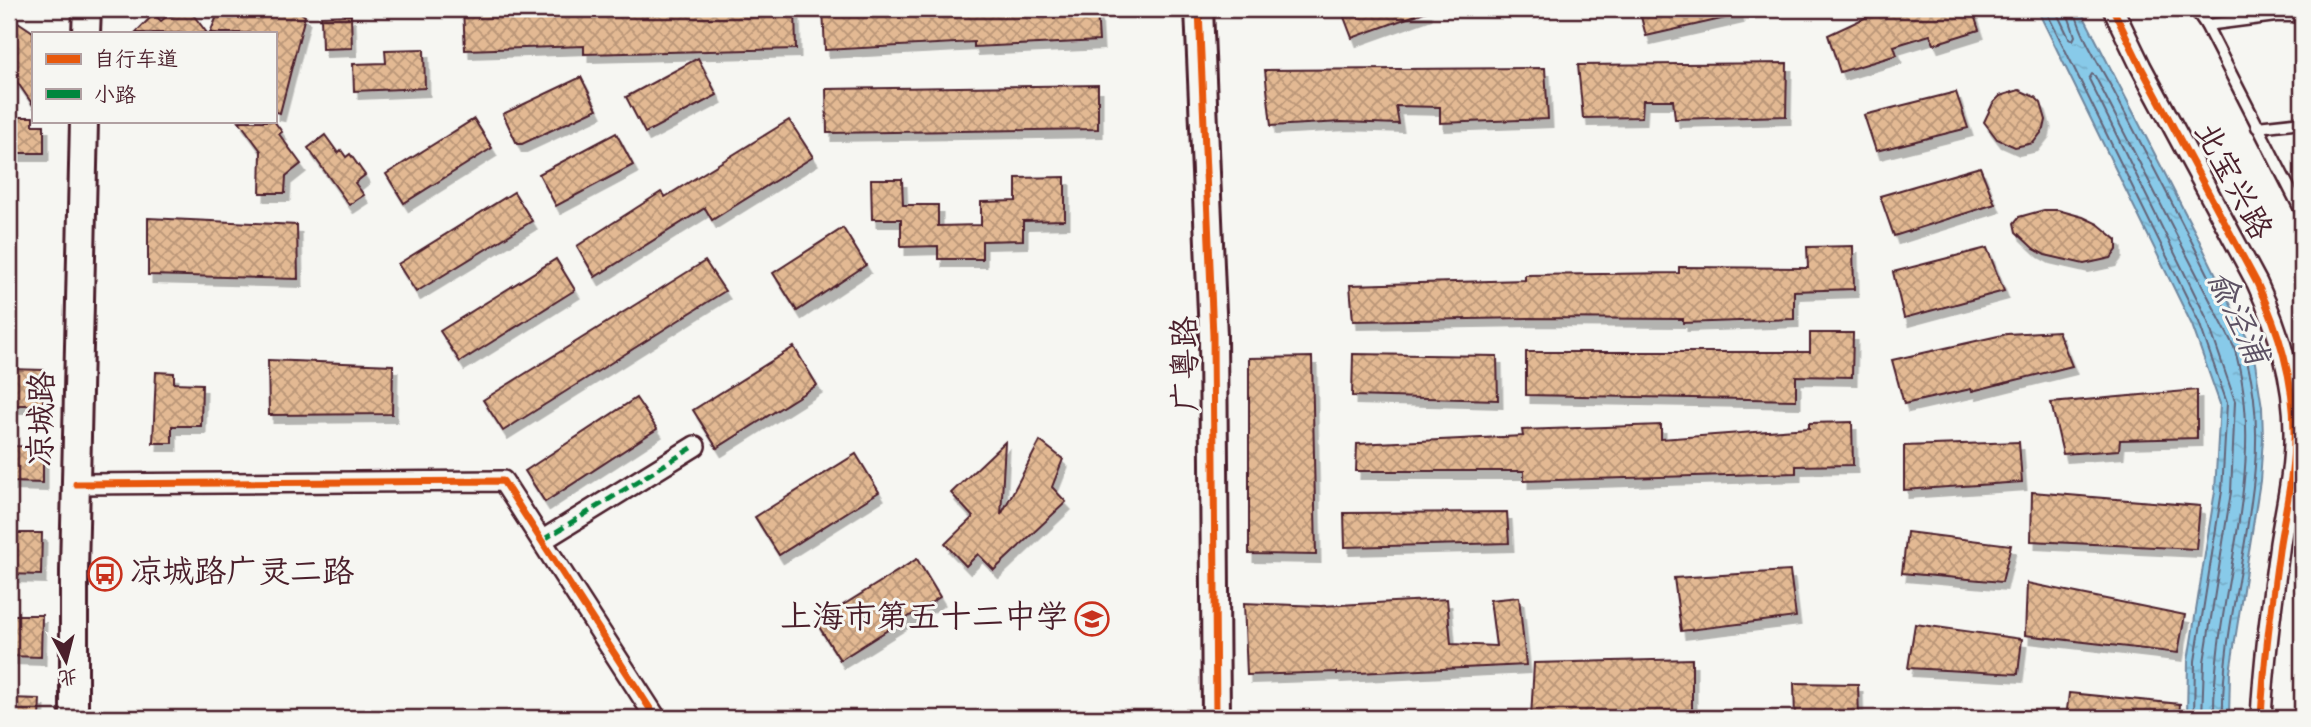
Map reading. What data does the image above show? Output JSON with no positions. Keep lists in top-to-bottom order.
{
  "streets": {
    "main road": ["广粤路", "凉城路"],
    "street": ["北宝兴路"]
  },
  "water": ["俞泾浦"],
  "places": {
    "bus stop": ["凉城路广灵二路"],
    "school or university": ["上海市第五十二中学"]
  },
  "legend": ["自行车道", "小路"],
  "north": "bottom"
}
